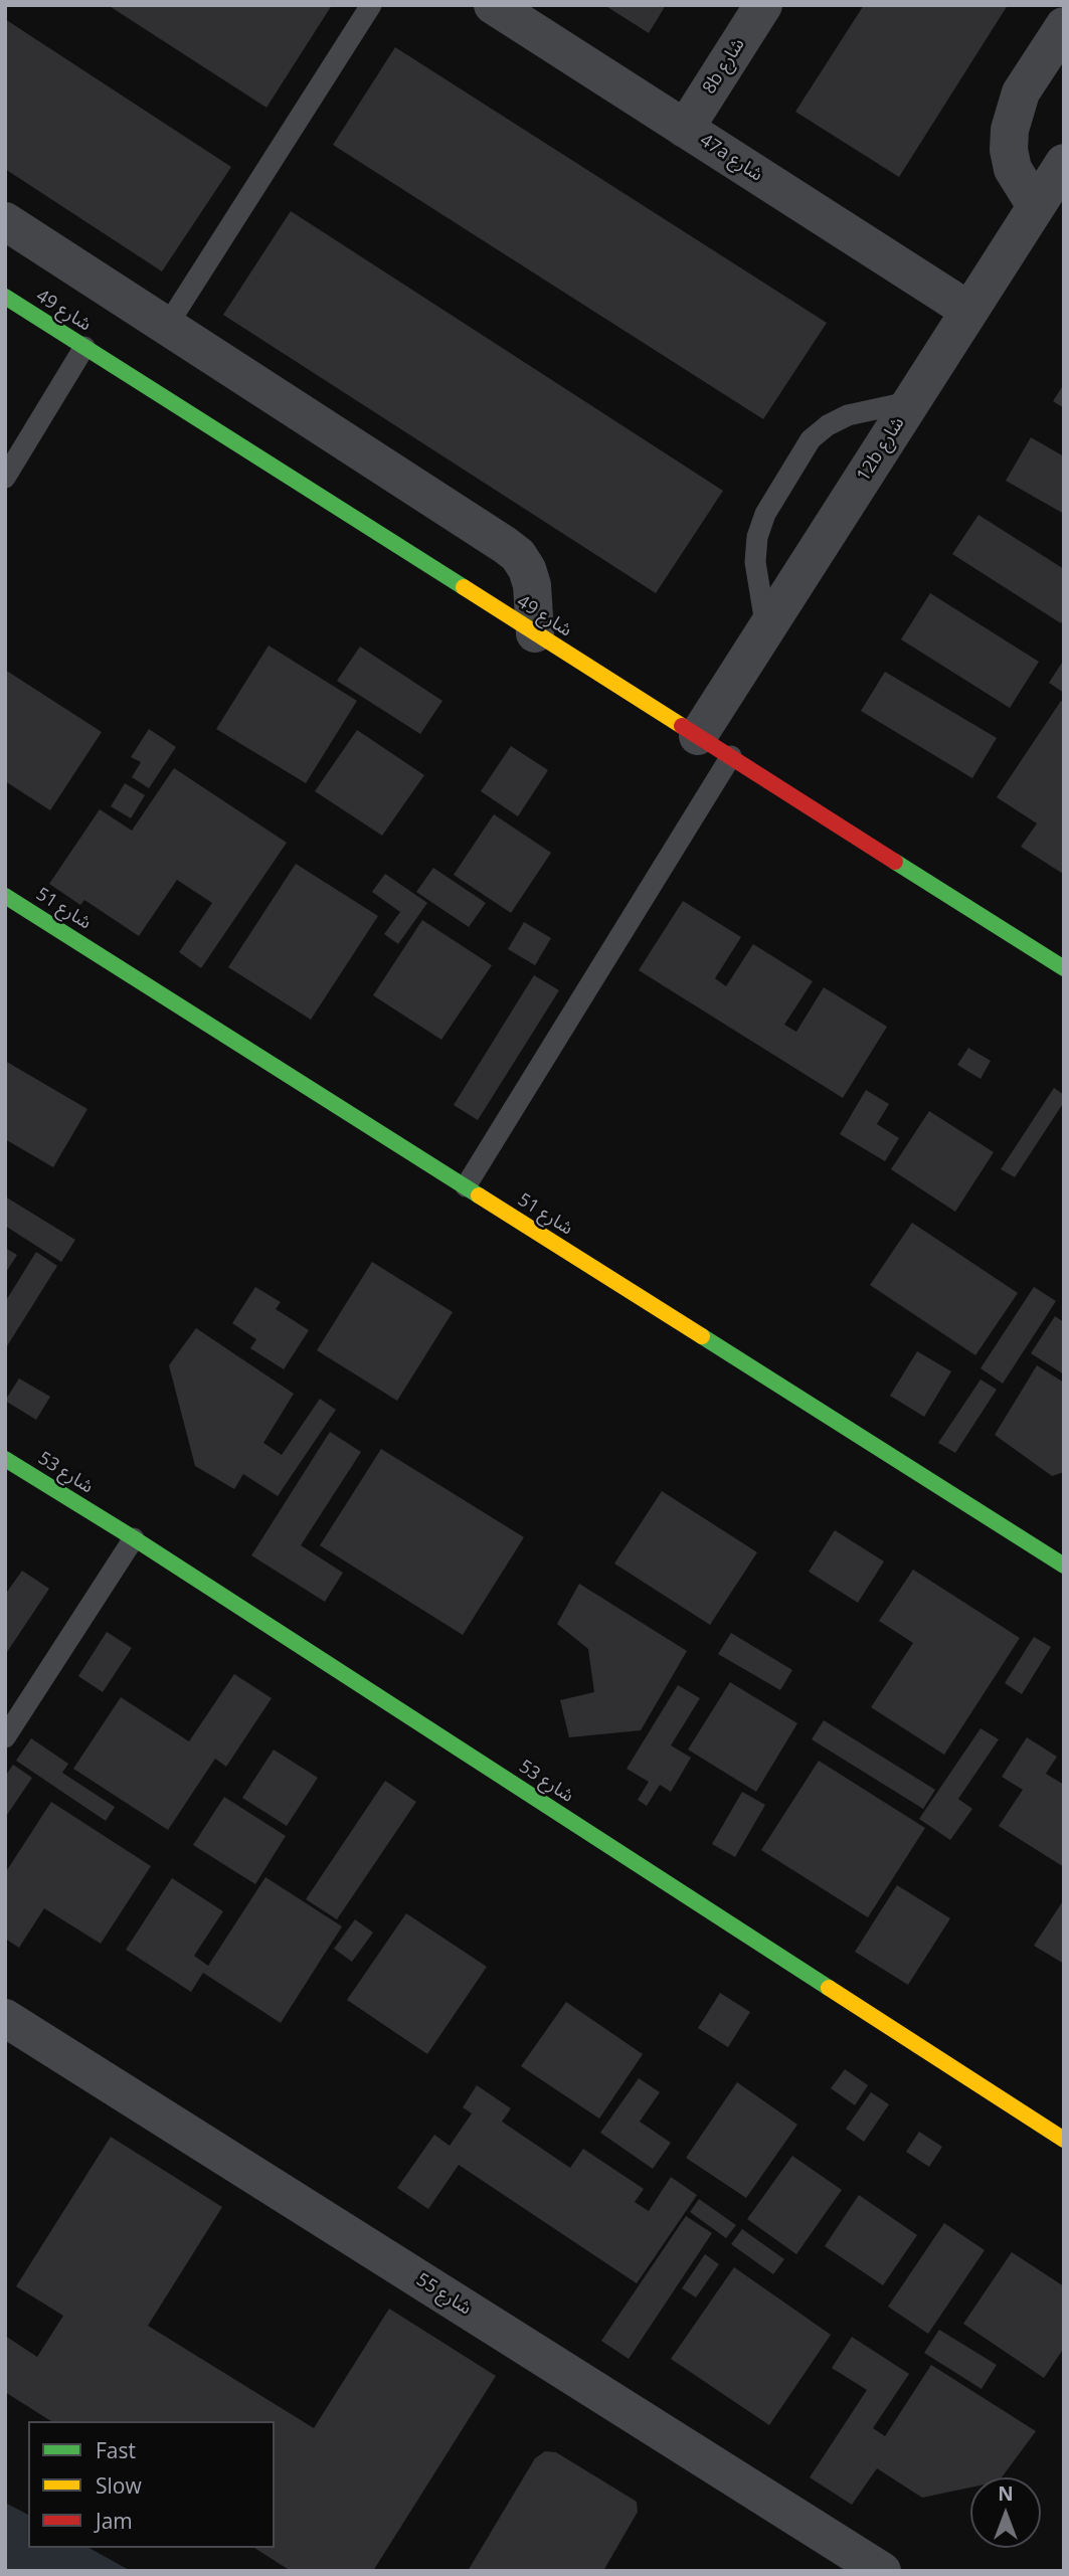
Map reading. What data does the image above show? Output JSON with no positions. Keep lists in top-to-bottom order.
{
  "streets": {
    "street": [
      "8b شارع",
      "47a شارع",
      "شارع 49",
      "12b شارع",
      "شارع 51",
      "شارع 53",
      "شارع 55"
    ]
  },
  "crossings": [
    ["8b شارع", "47a شارع"],
    ["47a شارع", "12b شارع"],
    ["شارع 49", "12b شارع"]
  ],
  "legend": ["Fast", "Slow", "Jam"],
  "north": "top"
}
